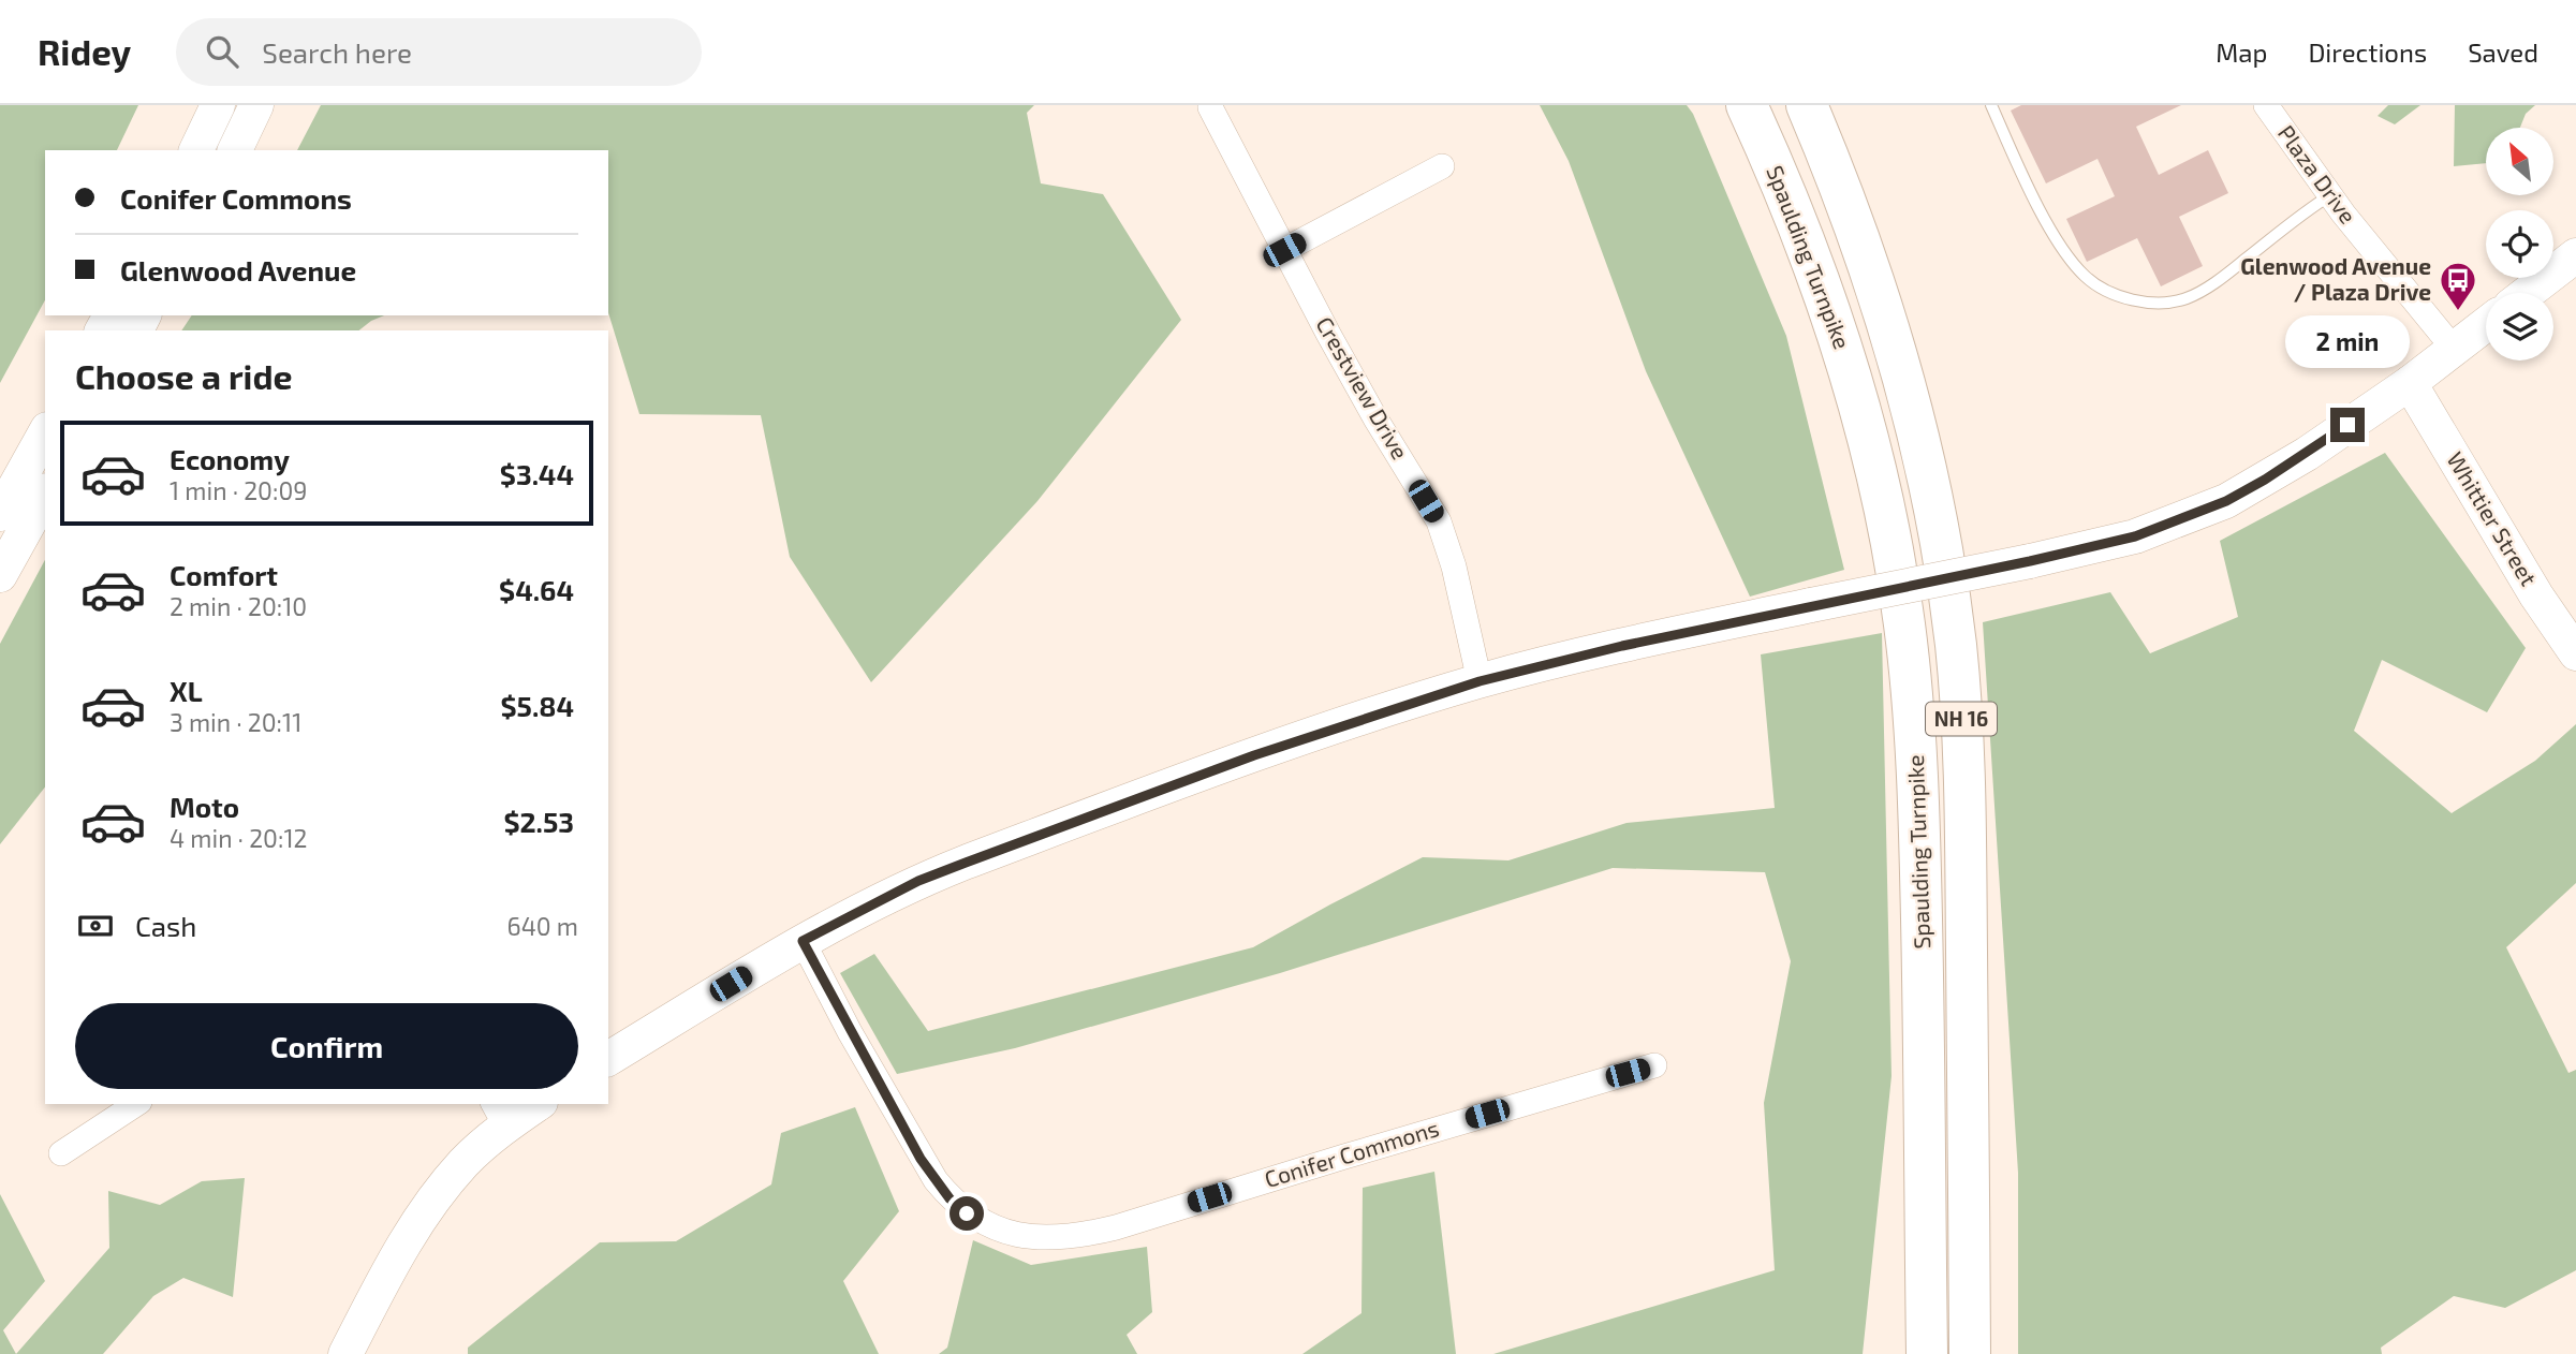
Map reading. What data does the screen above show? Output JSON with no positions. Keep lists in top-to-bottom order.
{
  "streets": {
    "highway": ["Spaulding Turnpike", "NH 16"],
    "street": [
      "Plaza Drive",
      "Crestview Drive",
      "Whittier Street",
      "Conifer Commons"
    ]
  },
  "places": {
    "bus stop": ["Glenwood Avenue / Plaza Drive"]
  },
  "north": "top left",
  "page": {
    "header": "Ridey",
    "search": "Search here",
    "nav": ["Map", "Directions", "Saved"],
    "banner": ["Conifer Commons", "Glenwood Avenue"],
    "bubble": "2 min",
    "heading": "Choose a ride",
    "list": [
      {
        "name": "Economy",
        "note": "1 min · 20:09",
        "value": "$3.44"
      },
      {
        "name": "Comfort",
        "note": "2 min · 20:10",
        "value": "$4.64"
      },
      {
        "name": "XL",
        "note": "3 min · 20:11",
        "value": "$5.84"
      },
      {
        "name": "Moto",
        "note": "4 min · 20:12",
        "value": "$2.53"
      }
    ],
    "pay": ["Cash", "640 m"],
    "buttons": "Confirm"
  }
}
